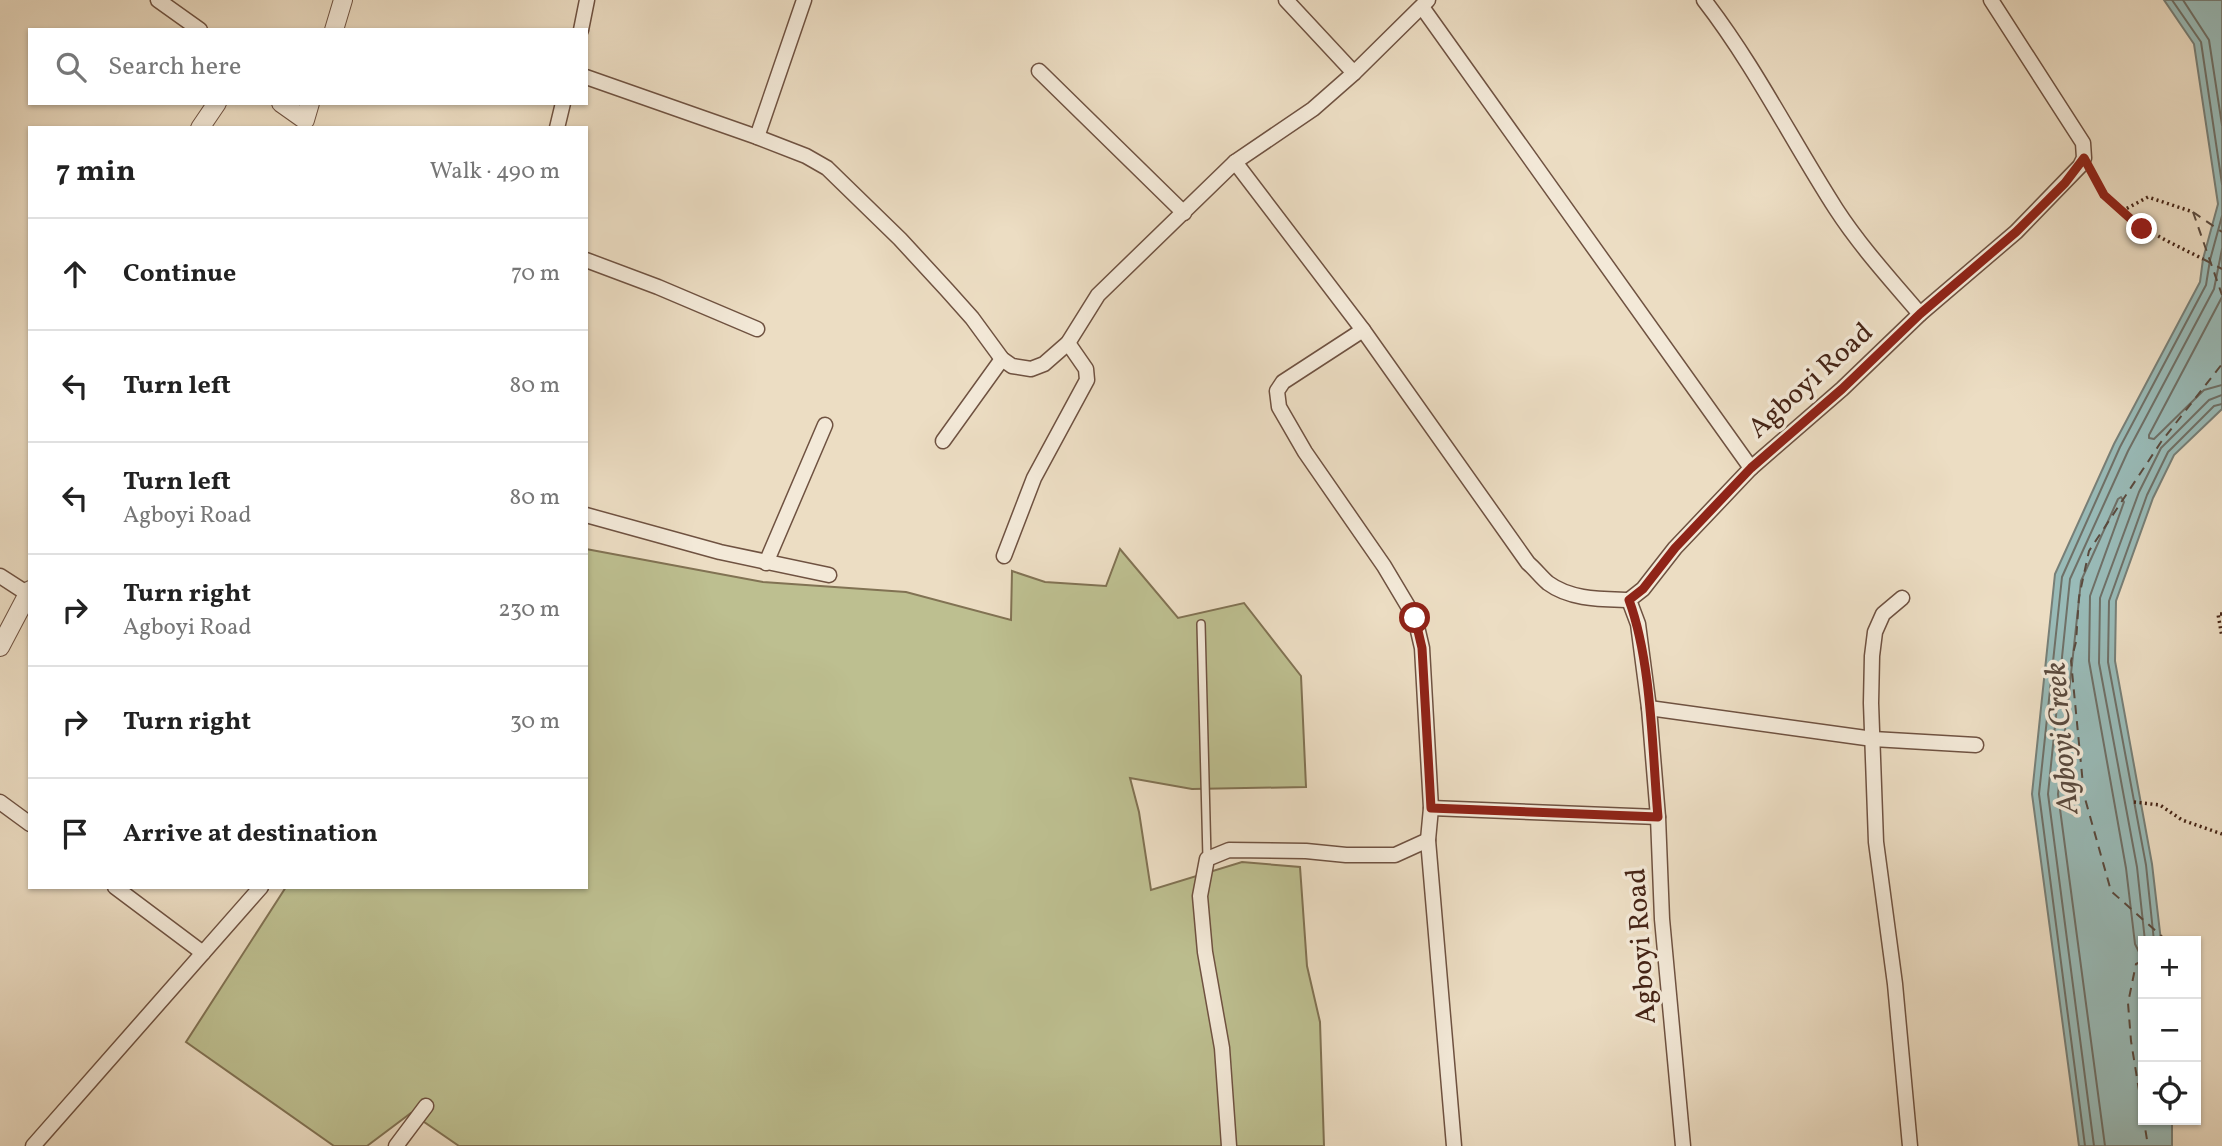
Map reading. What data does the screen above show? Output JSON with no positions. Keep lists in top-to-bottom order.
{
  "streets": {
    "street": ["Agboyi Road"]
  },
  "water": ["Agboyi Creek"],
  "page": {
    "search": "Search here",
    "heading": ["7 min", "Walk · 490 m"],
    "list": [
      ["Continue", "70 m"],
      ["Turn left", "80 m"],
      ["Turn left", "Agboyi Road", "80 m"],
      ["Turn right", "Agboyi Road", "230 m"],
      ["Turn right", "30 m"],
      "Arrive at destination"
    ],
    "map_buttons": ["+", "−"]
  }
}
